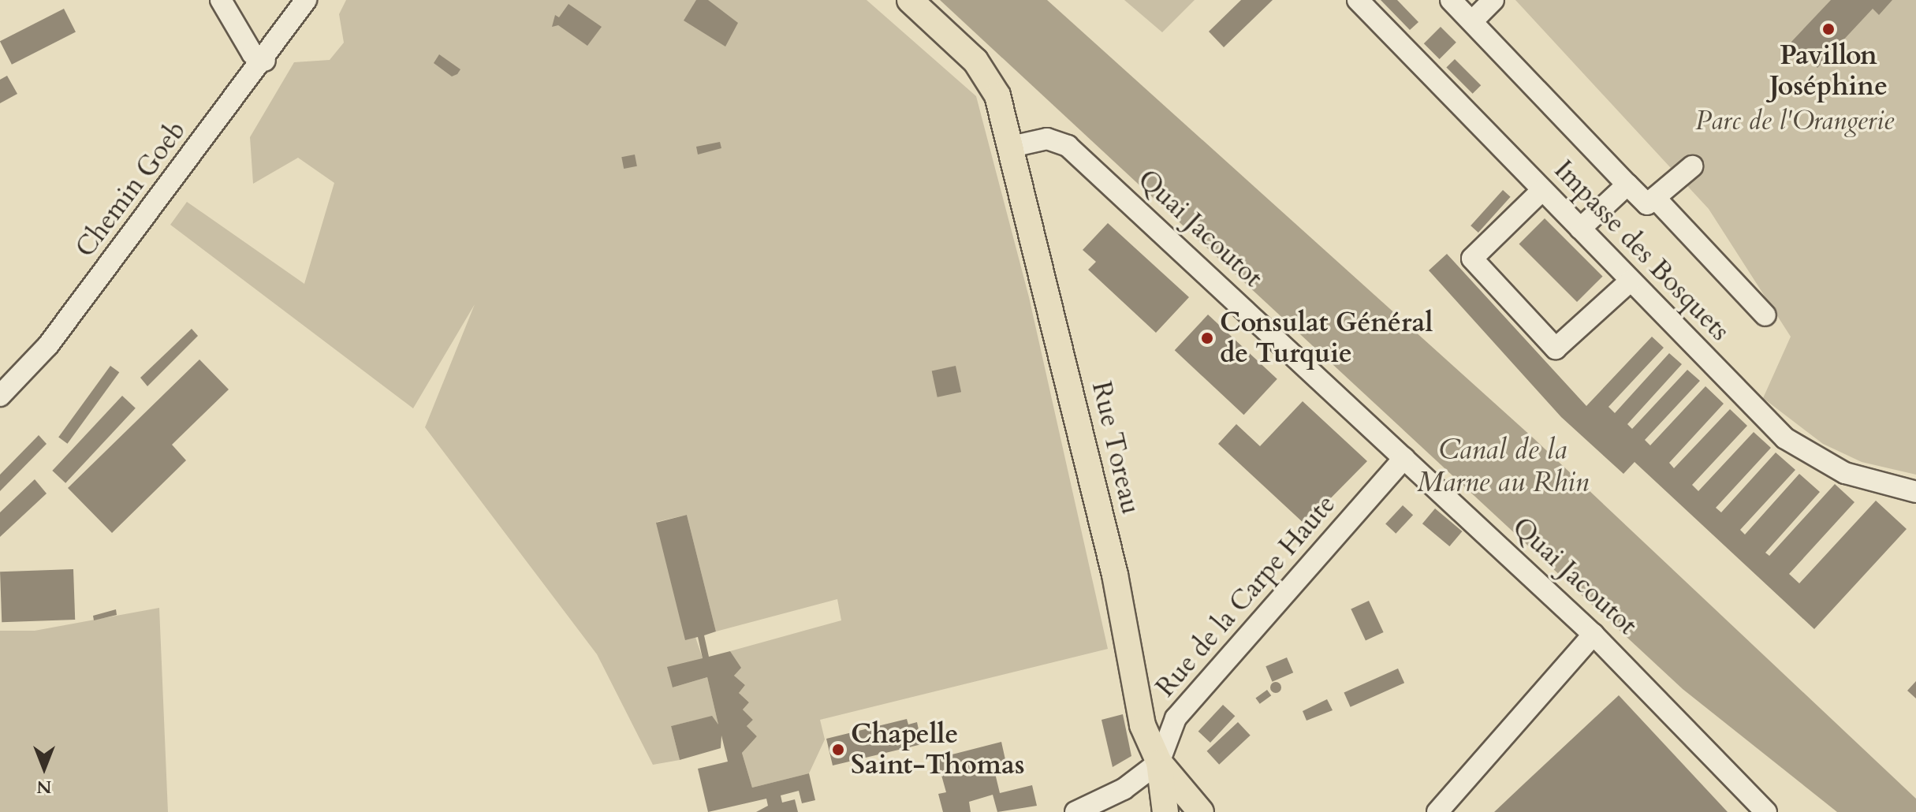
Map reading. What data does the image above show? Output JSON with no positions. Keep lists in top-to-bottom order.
{
  "streets": {
    "main road": ["Rue Toreau"],
    "street": [
      "Chemin Goeb",
      "Quai Jacoutot",
      "Impasse des Bosquets",
      "Rue de la Carpe Haute"
    ]
  },
  "crossings": [
    ["Quai Jacoutot", "Rue Toreau"],
    ["Quai Jacoutot", "Rue de la Carpe Haute"],
    ["Rue Toreau", "Rue de la Carpe Haute"]
  ],
  "water": ["Canal de la Marne au Rhin"],
  "parks": ["Parc de l'Orangerie"],
  "places": ["Pavillon Joséphine", "Consulat Général de Turquie", "Chapelle Saint-Thomas"],
  "north": "bottom"
}
